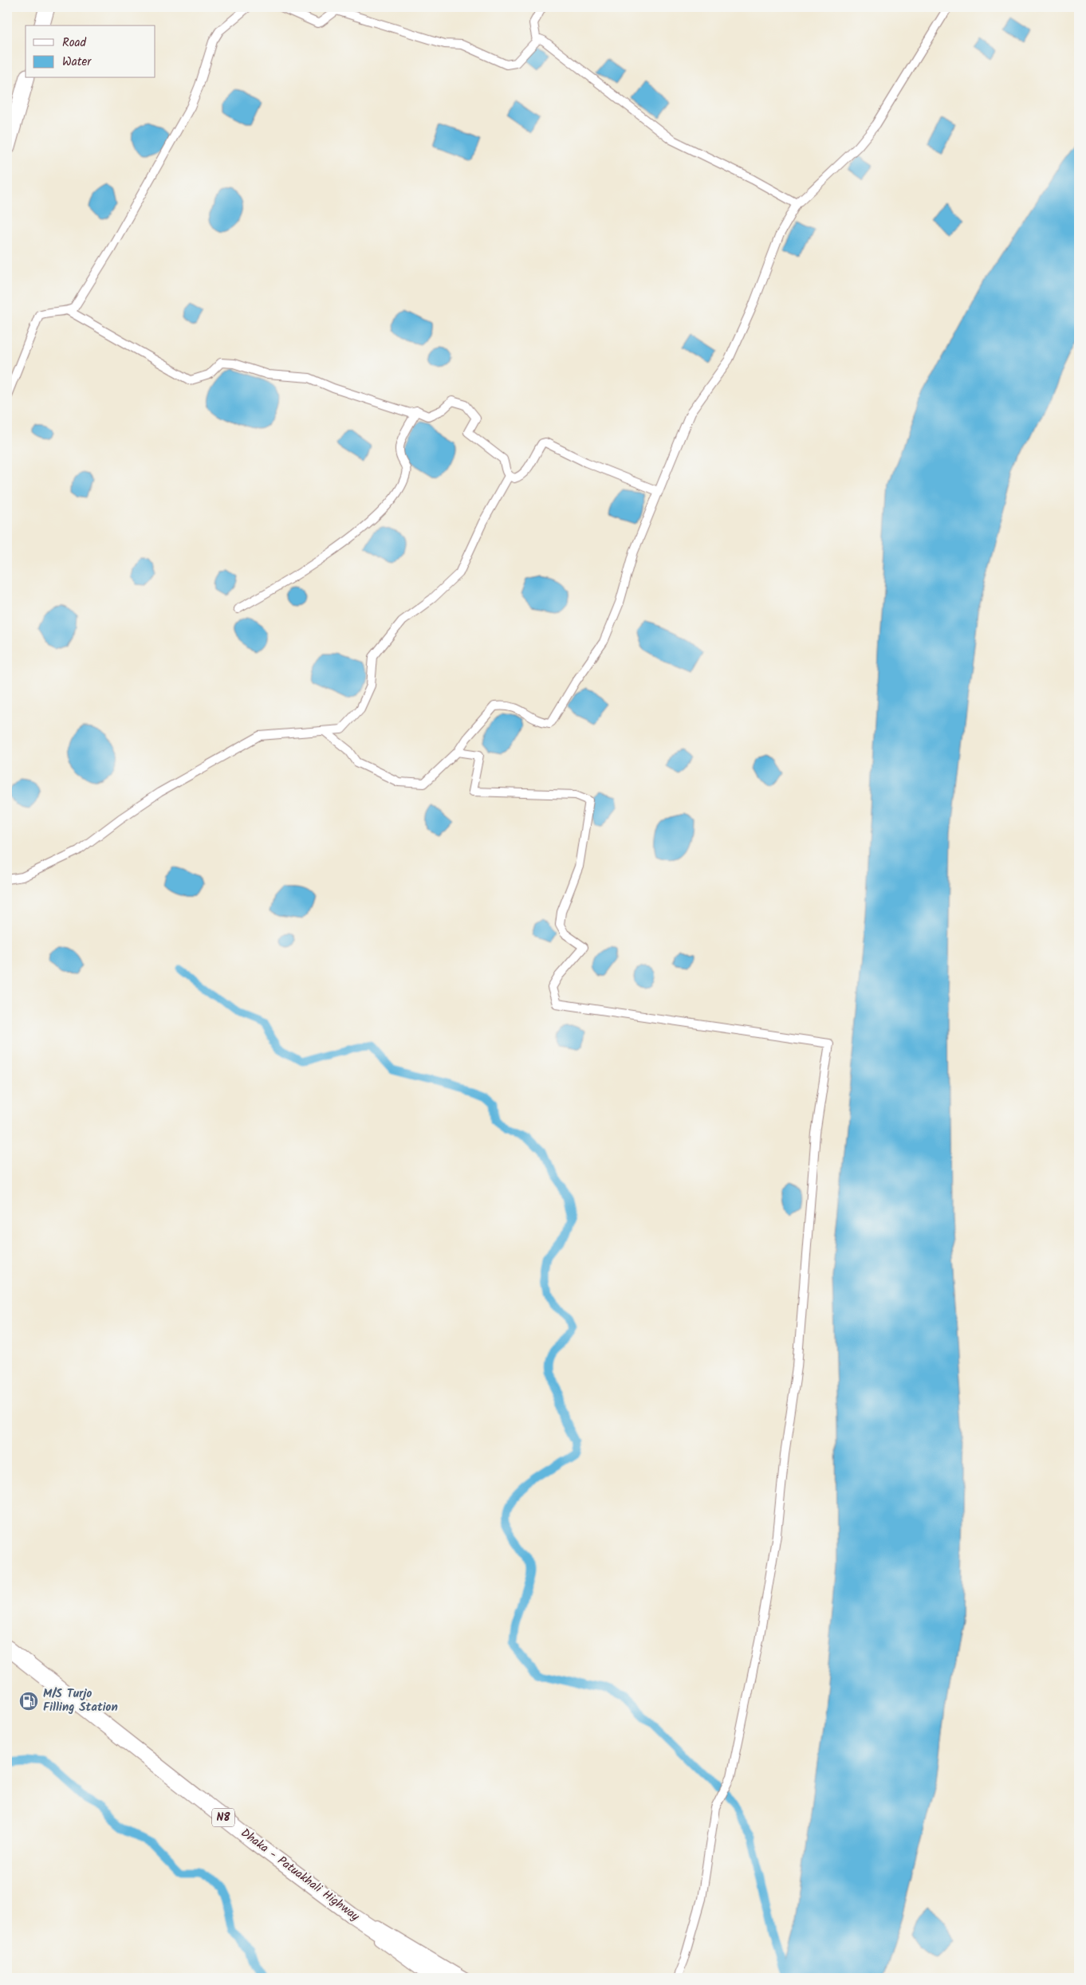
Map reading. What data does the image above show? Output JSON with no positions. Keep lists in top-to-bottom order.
{
  "streets": {
    "highway": ["N8", "Dhaka - Patuakhali Highway"]
  },
  "places": {
    "fuel station": ["M/S Turjo Filling Station"]
  },
  "legend": ["Road", "Water"]
}
